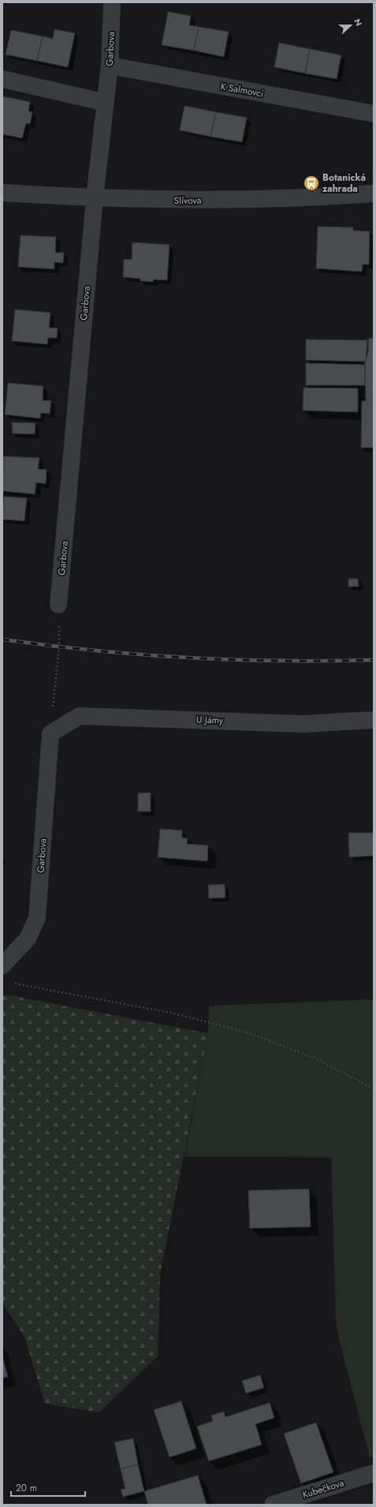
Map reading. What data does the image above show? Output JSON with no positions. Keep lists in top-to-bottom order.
{
  "streets": {
    "street": [
      "Garbova",
      "K Salmovci",
      "Slívova",
      "U Jámy",
      "Kubečkova"
    ]
  },
  "crossings": [
    ["Garbova", "K Salmovci"],
    ["Garbova", "Slívova"],
    ["Garbova", "U Jámy"]
  ],
  "places": {
    "bus stop": ["Botanická zahrada"]
  },
  "scale_bar": "20 m",
  "north": "right"
}
